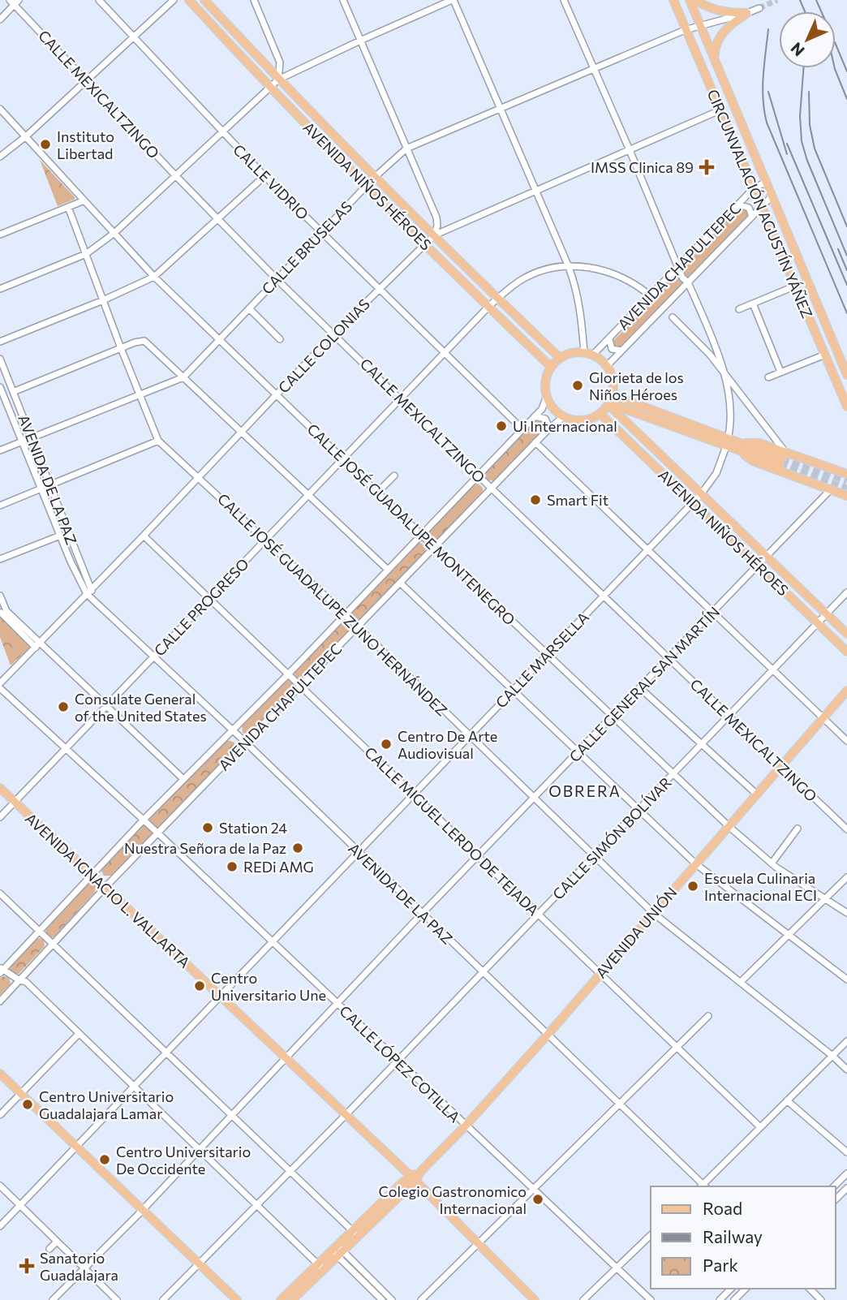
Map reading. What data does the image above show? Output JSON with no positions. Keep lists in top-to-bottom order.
{
  "streets": {
    "main road": [
      "AVENIDA NIÑOS HÉROES",
      "CIRCUNVALACIÓN AGUSTÍN YÁÑEZ",
      "AVENIDA IGNACIO L. VALLARTA",
      "AVENIDA UNIÓN"
    ],
    "street": [
      "CALLE MEXICALTZINGO",
      "CALLE VIDRIO",
      "CALLE BRUSELAS",
      "AVENIDA CHAPULTEPEC",
      "CALLE COLONIAS",
      "AVENIDA DE LA PAZ",
      "CALLE JOSÉ GUADALUPE MONTENEGRO",
      "CALLE JOSÉ GUADALUPE ZUNO HERNÁNDEZ",
      "CALLE PROGRESO",
      "CALLE MARSELLA",
      "CALLE GENERAL SAN MARTÍN",
      "CALLE MIGUEL LERDO DE TEJADA",
      "CALLE SIMÓN BOLÍVAR",
      "CALLE LÓPEZ COTILLA"
    ]
  },
  "crossings": [
    ["CALLE MEXICALTZINGO", "CALLE BRUSELAS"],
    ["CALLE MEXICALTZINGO", "AVENIDA CHAPULTEPEC"],
    ["CALLE MEXICALTZINGO", "CALLE COLONIAS"],
    ["CALLE MEXICALTZINGO", "CALLE PROGRESO"],
    ["CALLE MEXICALTZINGO", "CALLE MARSELLA"],
    ["CALLE MEXICALTZINGO", "CALLE GENERAL SAN MARTÍN"],
    ["CALLE MEXICALTZINGO", "CALLE SIMÓN BOLÍVAR"],
    ["CALLE MEXICALTZINGO", "AVENIDA UNIÓN"],
    ["CALLE VIDRIO", "CALLE BRUSELAS"],
    ["CALLE VIDRIO", "AVENIDA CHAPULTEPEC"],
    ["CALLE VIDRIO", "CALLE COLONIAS"],
    ["CALLE VIDRIO", "CALLE PROGRESO"],
    ["AVENIDA NIÑOS HÉROES", "CALLE BRUSELAS"],
    ["AVENIDA NIÑOS HÉROES", "AVENIDA CHAPULTEPEC"],
    ["AVENIDA NIÑOS HÉROES", "CALLE COLONIAS"],
    ["AVENIDA NIÑOS HÉROES", "CALLE PROGRESO"],
    ["AVENIDA NIÑOS HÉROES", "CALLE MARSELLA"],
    ["AVENIDA NIÑOS HÉROES", "CALLE GENERAL SAN MARTÍN"],
    ["AVENIDA NIÑOS HÉROES", "CALLE SIMÓN BOLÍVAR"],
    ["CIRCUNVALACIÓN AGUSTÍN YÁÑEZ", "CALLE BRUSELAS"],
    ["CIRCUNVALACIÓN AGUSTÍN YÁÑEZ", "AVENIDA CHAPULTEPEC"],
    ["CIRCUNVALACIÓN AGUSTÍN YÁÑEZ", "CALLE COLONIAS"],
    ["CALLE BRUSELAS", "AVENIDA DE LA PAZ"],
    ["CALLE BRUSELAS", "CALLE JOSÉ GUADALUPE MONTENEGRO"],
    ["CALLE BRUSELAS", "CALLE JOSÉ GUADALUPE ZUNO HERNÁNDEZ"],
    ["AVENIDA CHAPULTEPEC", "AVENIDA DE LA PAZ"],
    ["AVENIDA CHAPULTEPEC", "CALLE JOSÉ GUADALUPE MONTENEGRO"],
    ["AVENIDA CHAPULTEPEC", "CALLE JOSÉ GUADALUPE ZUNO HERNÁNDEZ"],
    ["AVENIDA CHAPULTEPEC", "CALLE PROGRESO"],
    ["AVENIDA CHAPULTEPEC", "CALLE MIGUEL LERDO DE TEJADA"],
    ["AVENIDA CHAPULTEPEC", "AVENIDA IGNACIO L. VALLARTA"],
    ["AVENIDA CHAPULTEPEC", "CALLE LÓPEZ COTILLA"],
    ["CALLE COLONIAS", "AVENIDA DE LA PAZ"],
    ["CALLE COLONIAS", "CALLE JOSÉ GUADALUPE MONTENEGRO"],
    ["CALLE COLONIAS", "CALLE JOSÉ GUADALUPE ZUNO HERNÁNDEZ"],
    ["CALLE COLONIAS", "CALLE MIGUEL LERDO DE TEJADA"],
    ["AVENIDA DE LA PAZ", "CALLE PROGRESO"],
    ["AVENIDA DE LA PAZ", "CALLE MARSELLA"],
    ["AVENIDA DE LA PAZ", "CALLE GENERAL SAN MARTÍN"],
    ["AVENIDA DE LA PAZ", "CALLE SIMÓN BOLÍVAR"],
    ["AVENIDA DE LA PAZ", "AVENIDA UNIÓN"],
    ["CALLE JOSÉ GUADALUPE MONTENEGRO", "CALLE PROGRESO"],
    ["CALLE JOSÉ GUADALUPE MONTENEGRO", "CALLE MARSELLA"],
    ["CALLE JOSÉ GUADALUPE MONTENEGRO", "CALLE GENERAL SAN MARTÍN"],
    ["CALLE JOSÉ GUADALUPE MONTENEGRO", "CALLE SIMÓN BOLÍVAR"],
    ["CALLE JOSÉ GUADALUPE MONTENEGRO", "AVENIDA UNIÓN"],
    ["CALLE JOSÉ GUADALUPE ZUNO HERNÁNDEZ", "CALLE PROGRESO"],
    ["CALLE JOSÉ GUADALUPE ZUNO HERNÁNDEZ", "CALLE MARSELLA"],
    ["CALLE JOSÉ GUADALUPE ZUNO HERNÁNDEZ", "CALLE GENERAL SAN MARTÍN"],
    ["CALLE JOSÉ GUADALUPE ZUNO HERNÁNDEZ", "CALLE SIMÓN BOLÍVAR"],
    ["CALLE JOSÉ GUADALUPE ZUNO HERNÁNDEZ", "AVENIDA UNIÓN"],
    ["CALLE PROGRESO", "CALLE MIGUEL LERDO DE TEJADA"],
    ["CALLE PROGRESO", "AVENIDA IGNACIO L. VALLARTA"],
    ["CALLE PROGRESO", "CALLE LÓPEZ COTILLA"],
    ["CALLE MARSELLA", "CALLE MIGUEL LERDO DE TEJADA"],
    ["CALLE MARSELLA", "AVENIDA IGNACIO L. VALLARTA"],
    ["CALLE MARSELLA", "CALLE LÓPEZ COTILLA"],
    ["CALLE GENERAL SAN MARTÍN", "CALLE MIGUEL LERDO DE TEJADA"],
    ["CALLE GENERAL SAN MARTÍN", "AVENIDA IGNACIO L. VALLARTA"],
    ["CALLE GENERAL SAN MARTÍN", "CALLE LÓPEZ COTILLA"],
    ["CALLE MIGUEL LERDO DE TEJADA", "CALLE SIMÓN BOLÍVAR"],
    ["CALLE MIGUEL LERDO DE TEJADA", "AVENIDA UNIÓN"],
    ["CALLE SIMÓN BOLÍVAR", "AVENIDA IGNACIO L. VALLARTA"],
    ["CALLE SIMÓN BOLÍVAR", "CALLE LÓPEZ COTILLA"],
    ["AVENIDA IGNACIO L. VALLARTA", "AVENIDA UNIÓN"],
    ["AVENIDA UNIÓN", "CALLE LÓPEZ COTILLA"]
  ],
  "districts": ["OBRERA"],
  "places": {
    "other": [
      "Instituto Libertad",
      "Glorieta de los Niños Héroes",
      "Ui Internacional",
      "Smart Fit",
      "Consulate General of the United States",
      "Centro De Arte Audiovisual",
      "Station 24",
      "Nuestra Señora de la Paz",
      "REDi AMG",
      "Escuela Culinaria Internacional ECI",
      "Centro Universitario Une",
      "Centro Universitario Guadalajara Lamar",
      "Centro Universitario De Occidente",
      "Colegio Gastronomico Internacional"
    ],
    "health": ["IMSS Clinica 89", "Sanatorio Guadalajara"]
  },
  "legend": ["Road", "Railway", "Park"],
  "north": "bottom left"
}
